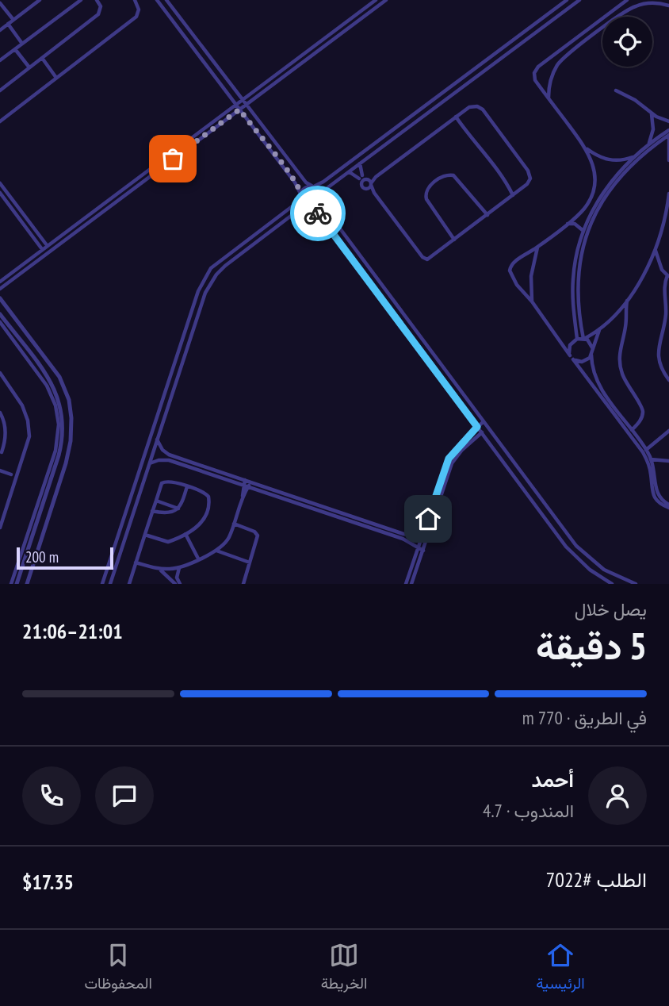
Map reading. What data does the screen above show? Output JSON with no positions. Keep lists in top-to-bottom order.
{
  "scale_bar": "200 m",
  "page": {
    "scale": "200 m",
    "heading": ["5 دقيقة", "يصل خلال", "21:01–21:06"],
    "panel": [
      "أحمد",
      "المندوب · 4.7",
      "الطلب #7022",
      "$17.35"
    ],
    "bar": "في الطريق · 770 m",
    "tabs": ["الرئيسية", "الخريطة", "المحفوظات"]
  }
}
